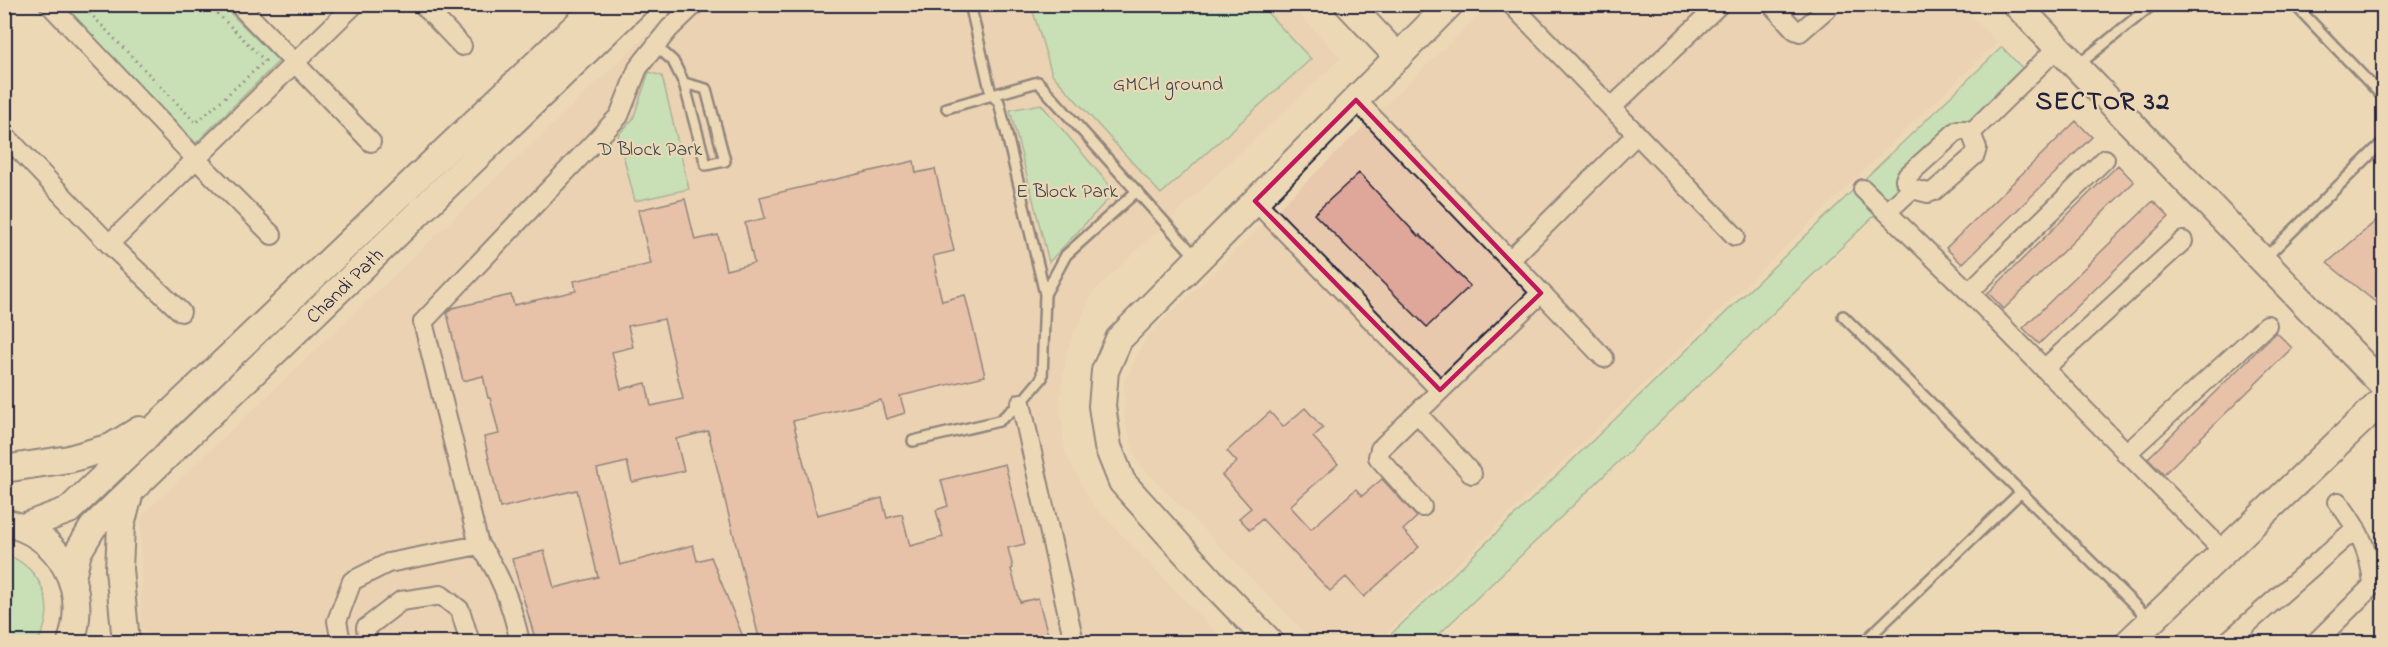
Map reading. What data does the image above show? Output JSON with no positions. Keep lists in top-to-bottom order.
{
  "streets": {
    "main road": ["Chandi Path"]
  },
  "districts": ["SECTOR 32"],
  "parks": ["GMCH ground", "D Block Park", "E Block Park"]
}
